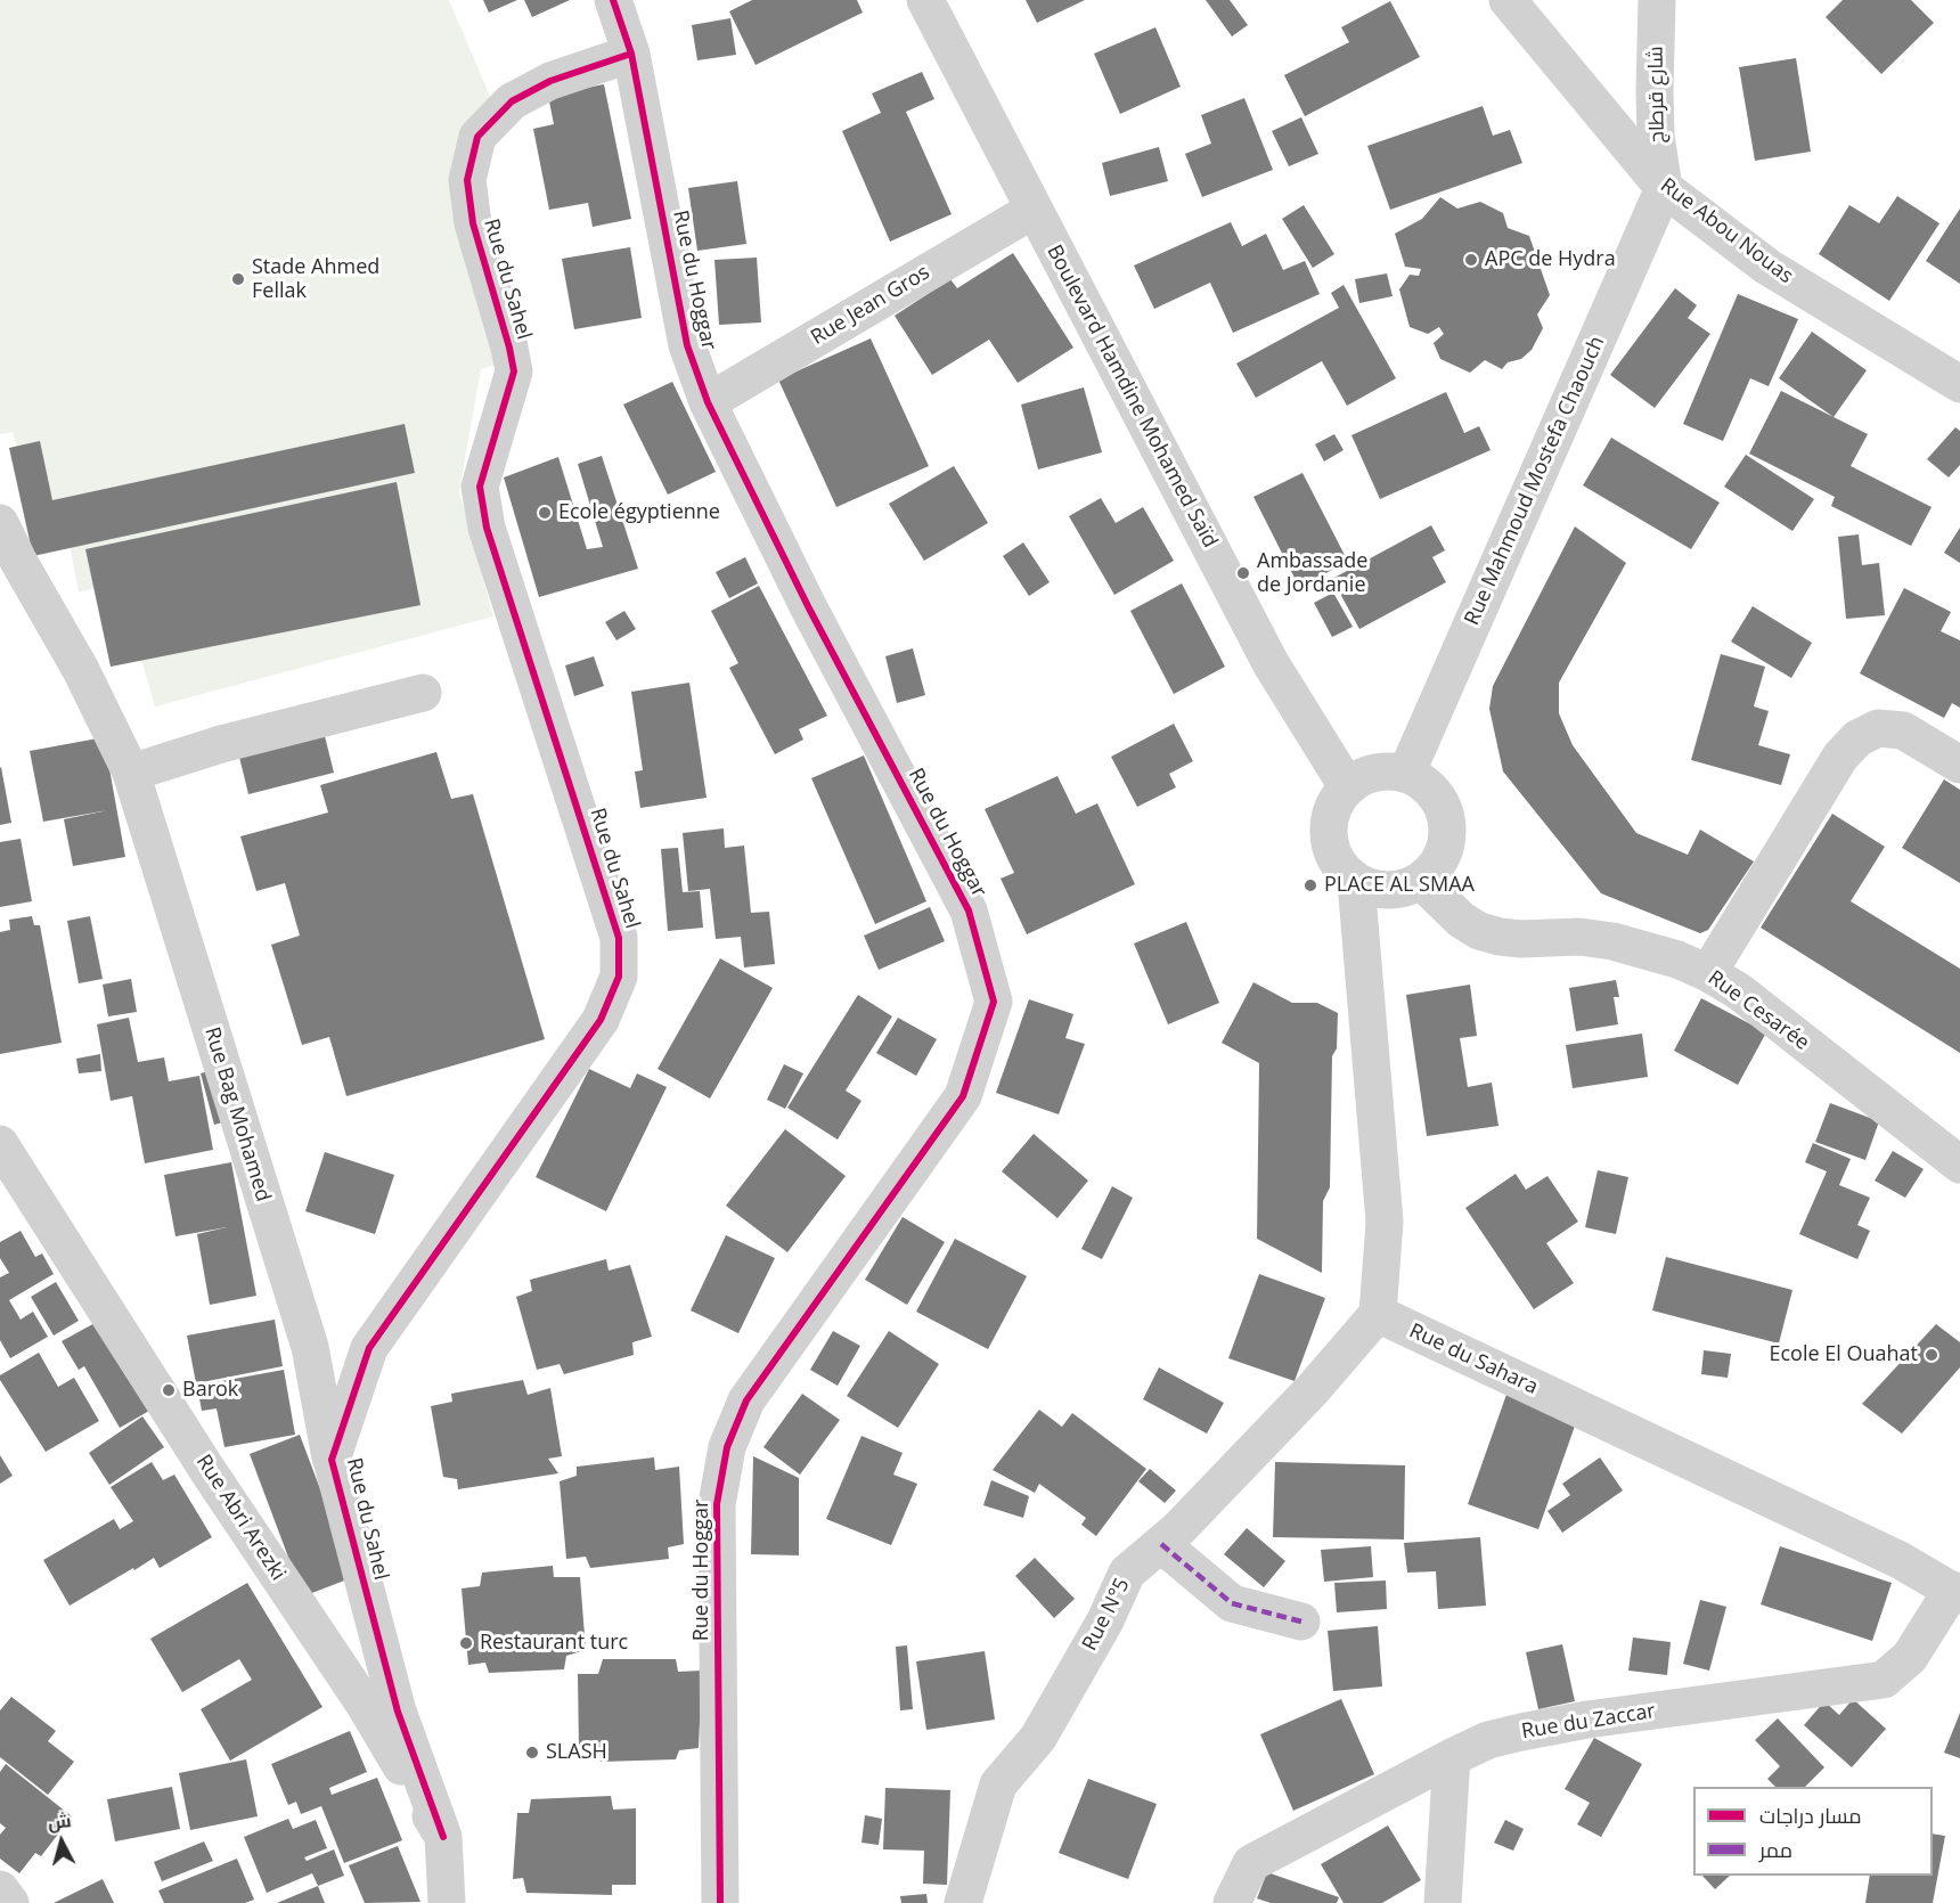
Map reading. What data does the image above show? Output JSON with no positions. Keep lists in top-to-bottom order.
{
  "streets": {
    "street": [
      "شارع قرطاج",
      "Rue Abou Nouas",
      "Rue du Sahel",
      "Rue du Hoggar",
      "Rue Jean Gros",
      "Boulevard Hamdine Mohamed Saïd",
      "Rue Mahmoud Mostefa Chaouch",
      "Rue Cesarée",
      "Rue Bag Mohamed",
      "Rue du Sahara",
      "Rue Abri Arezki",
      "Rue N°5",
      "Rue du Zaccar"
    ]
  },
  "crossings": [
    ["شارع قرطاج", "Rue Abou Nouas"],
    ["شارع قرطاج", "Rue Mahmoud Mostefa Chaouch"],
    ["Rue Abou Nouas", "Rue Mahmoud Mostefa Chaouch"],
    ["Rue du Sahel", "Rue du Hoggar"],
    ["Rue du Sahel", "Rue Bag Mohamed"],
    ["Rue du Sahel", "Rue Abri Arezki"],
    ["Rue du Hoggar", "Rue Jean Gros"],
    ["Rue Jean Gros", "Boulevard Hamdine Mohamed Saïd"],
    ["Boulevard Hamdine Mohamed Saïd", "Rue Mahmoud Mostefa Chaouch"],
    ["Boulevard Hamdine Mohamed Saïd", "Rue Cesarée"],
    ["Rue Mahmoud Mostefa Chaouch", "Rue Cesarée"],
    ["Rue du Sahara", "Rue N°5"],
    ["Rue du Sahara", "Rue du Zaccar"]
  ],
  "places": [
    "APC de Hydra",
    "Stade Ahmed Fellak",
    "Ecole égyptienne",
    "Ambassade de Jordanie",
    "PLACE AL SMAA",
    "Ecole El Ouahat",
    "Barok",
    "Restaurant turc",
    "SLASH"
  ],
  "legend": ["مسار دراجات", "ممر"],
  "north": "top"
}
